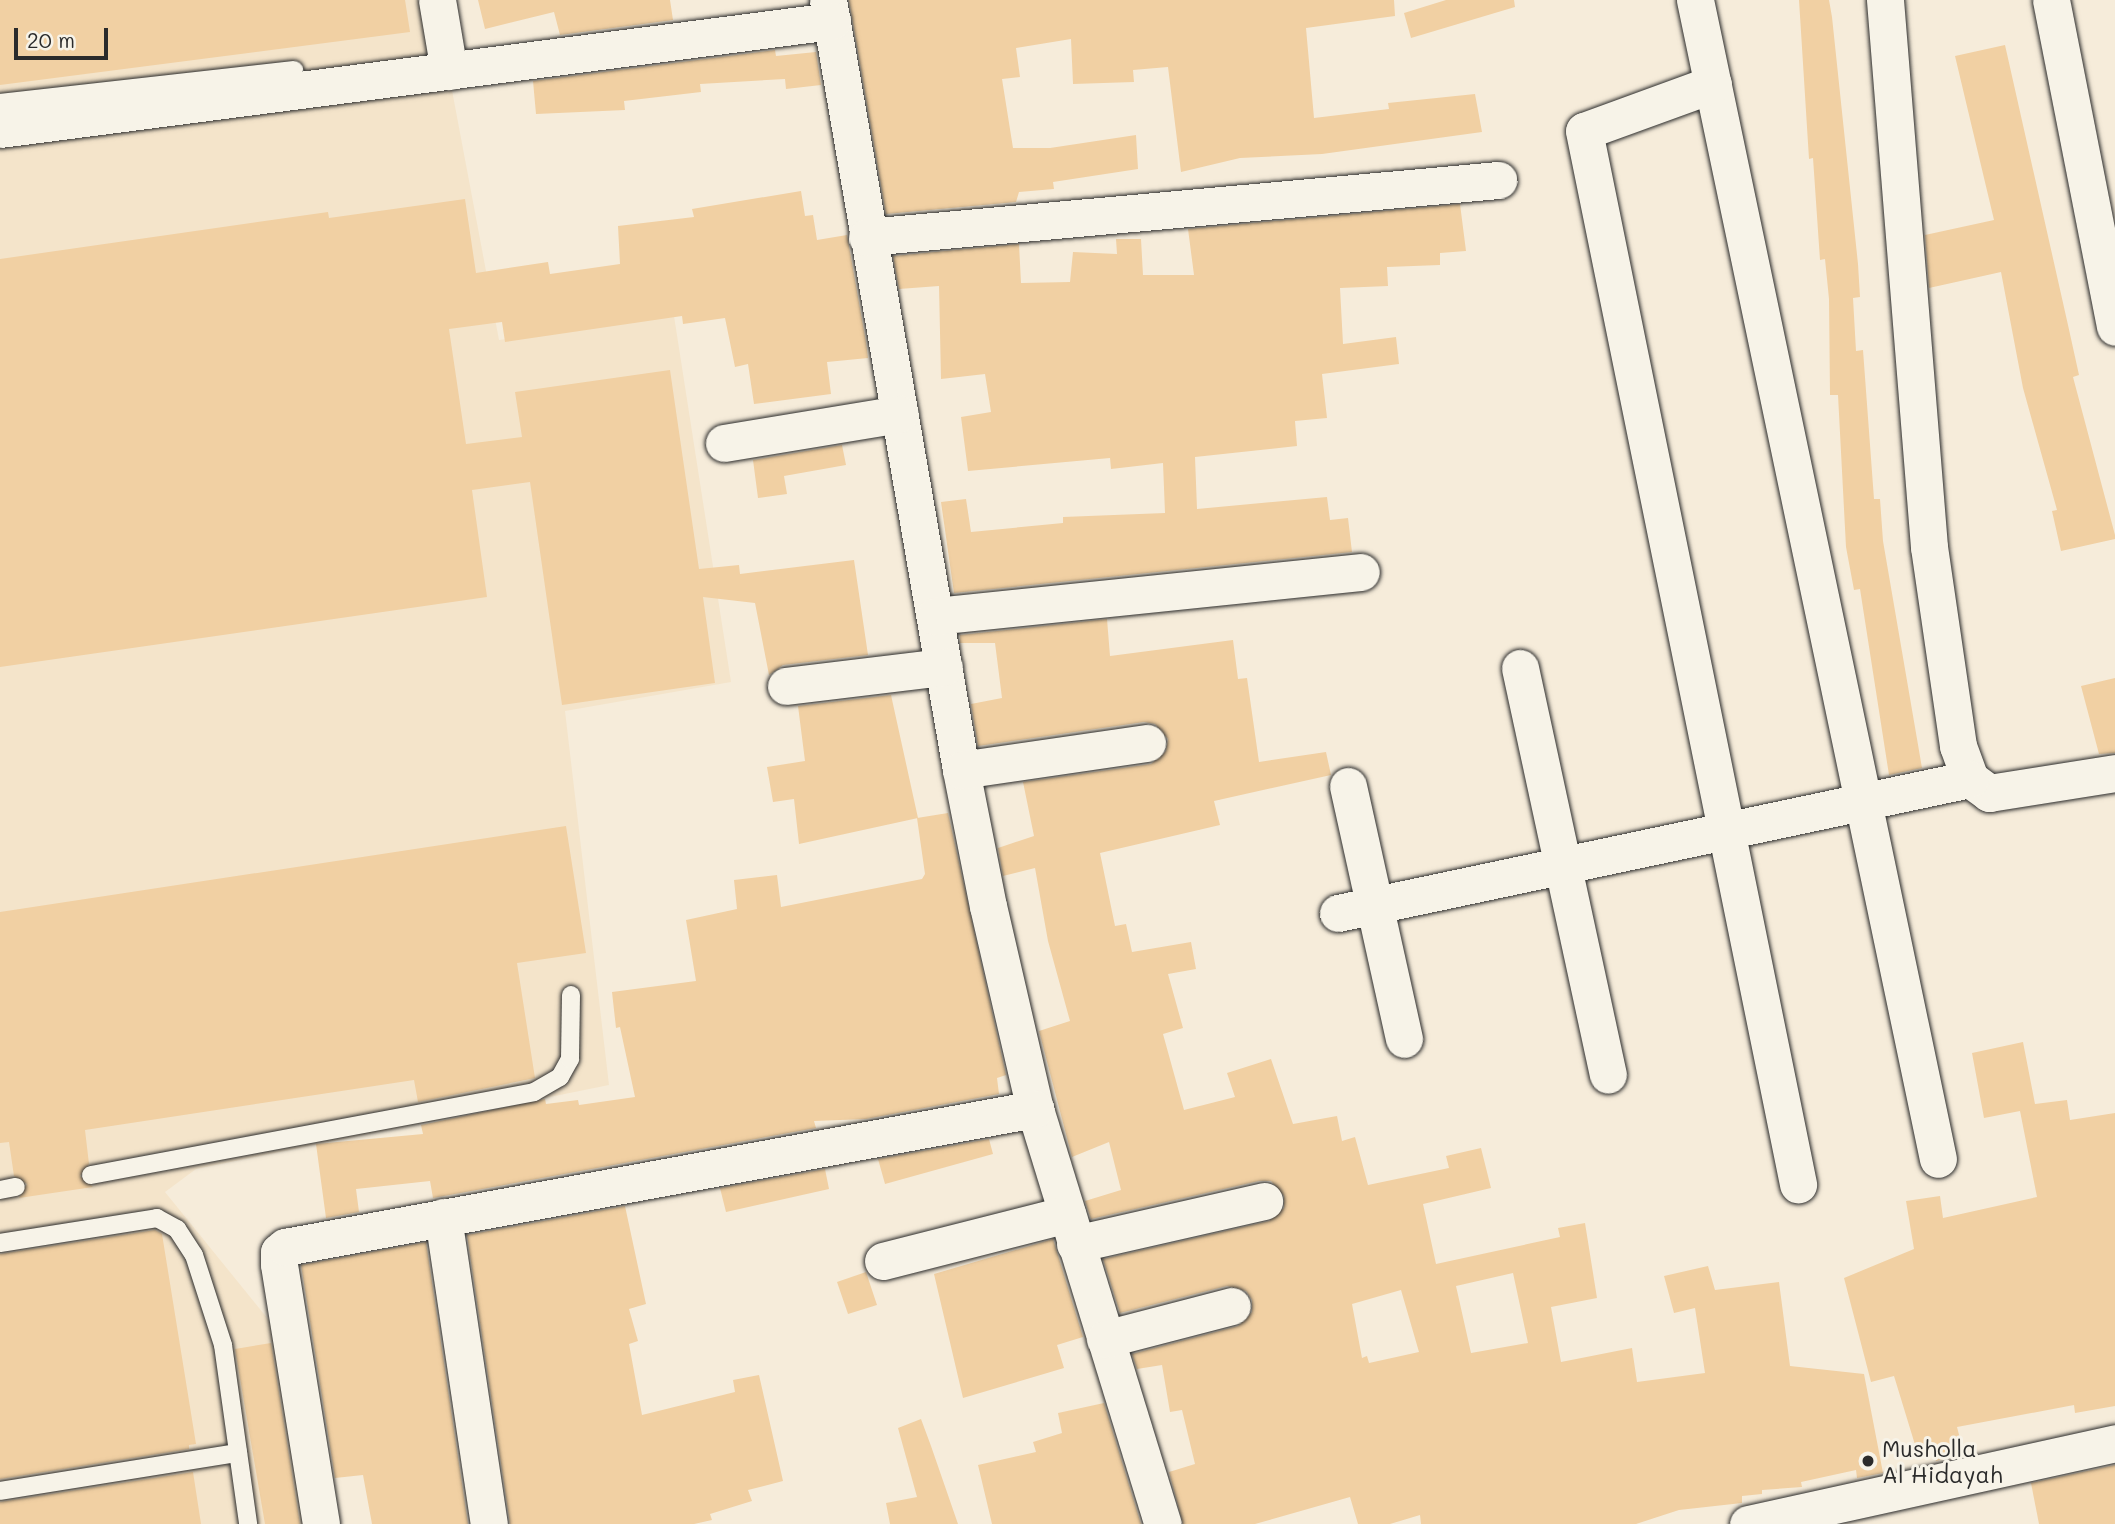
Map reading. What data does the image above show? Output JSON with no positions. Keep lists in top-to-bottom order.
{
  "places": ["Musholla Al Hidayah"],
  "scale_bar": "20 m"
}
